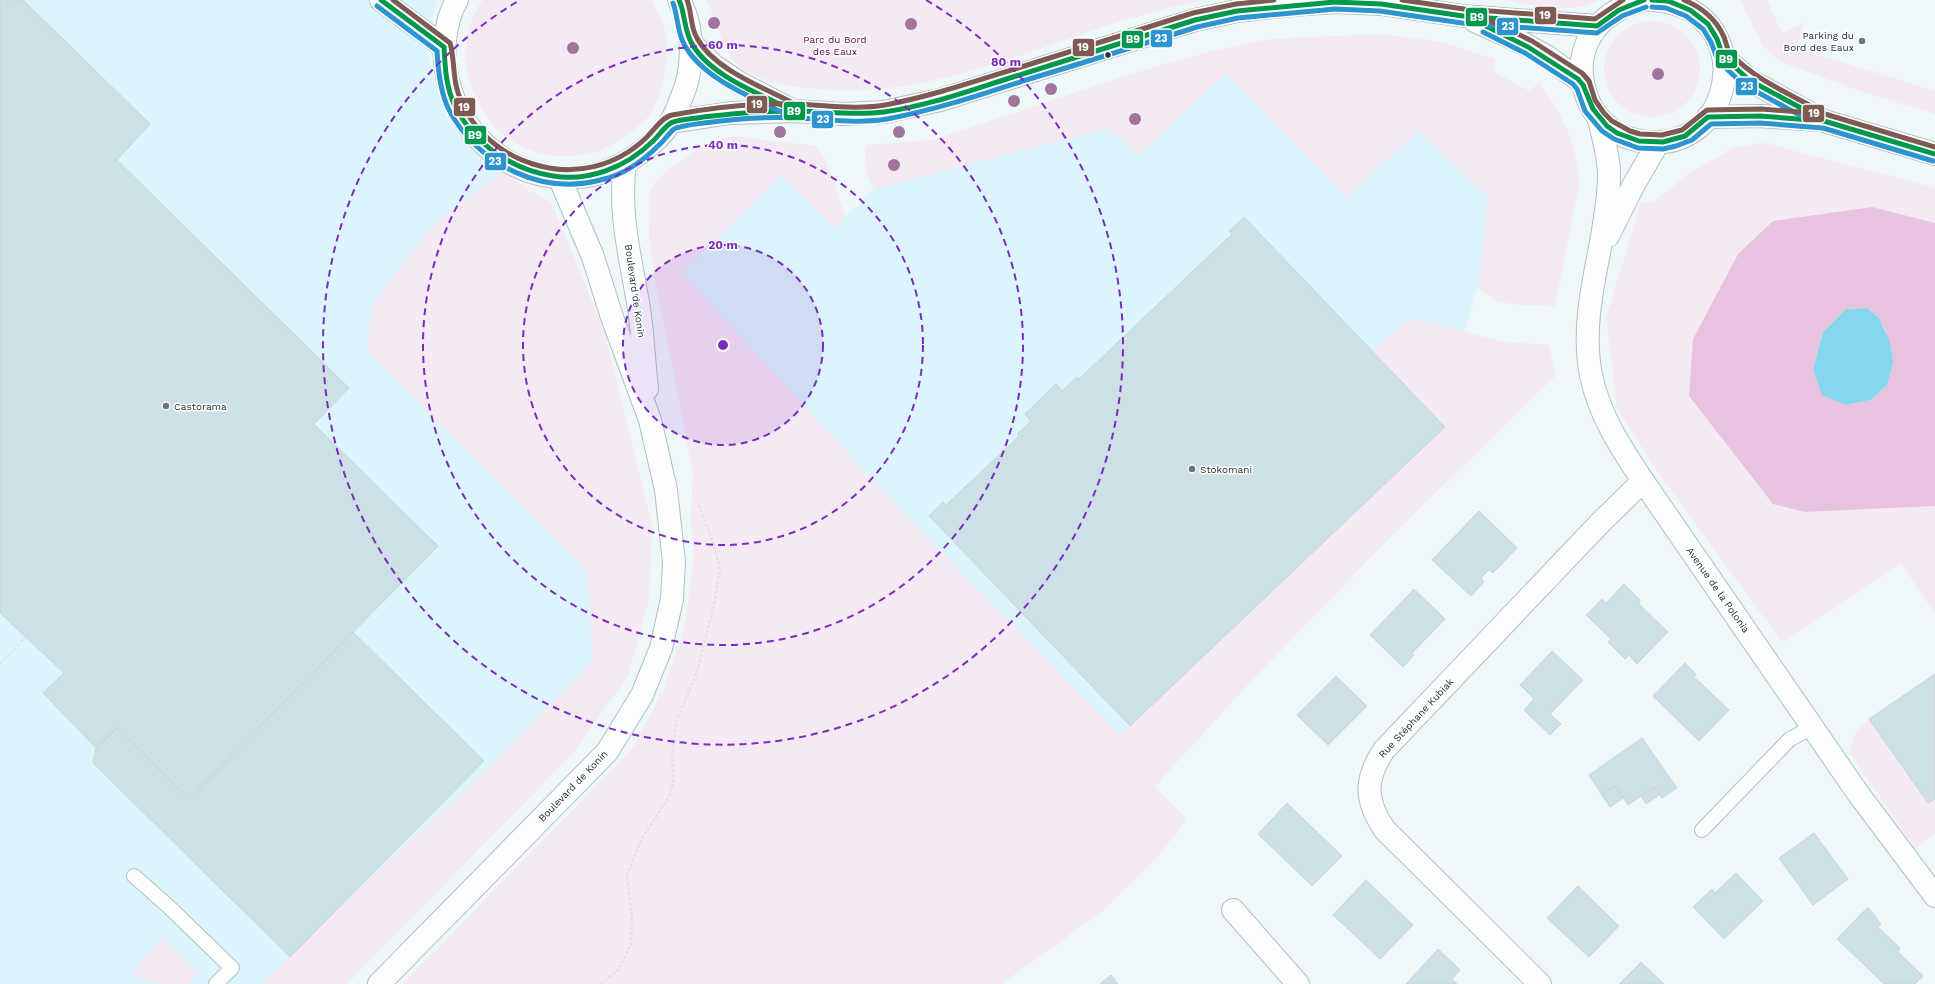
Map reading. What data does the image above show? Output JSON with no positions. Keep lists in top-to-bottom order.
{
  "streets": {
    "street": ["Boulevard de Konin", "Avenue de la Polonia", "Rue Stéphane Kubiak"]
  },
  "crossings": [
    ["Avenue de la Polonia", "Rue Stéphane Kubiak"]
  ],
  "parks": ["Parc du Bord des Eaux"],
  "places": ["Parking du Bord des Eaux", "Castorama", "Stokomani"],
  "lines": ["transit line B9", "transit line 19", "transit line 23"],
  "rings": [
    "60 m",
    "80 m",
    "40 m",
    "20 m"
  ]
}
